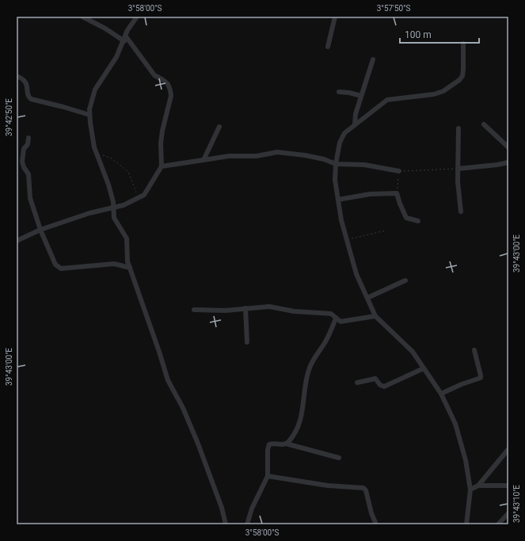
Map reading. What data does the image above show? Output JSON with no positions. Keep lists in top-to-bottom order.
{
  "scale_bar": "100 m",
  "coordinates": [
    "3°58'00\"S",
    "3°57'50\"S",
    "39°42'50\"E",
    "39°43'00\"E",
    "39°43'10\"E"
  ]
}
